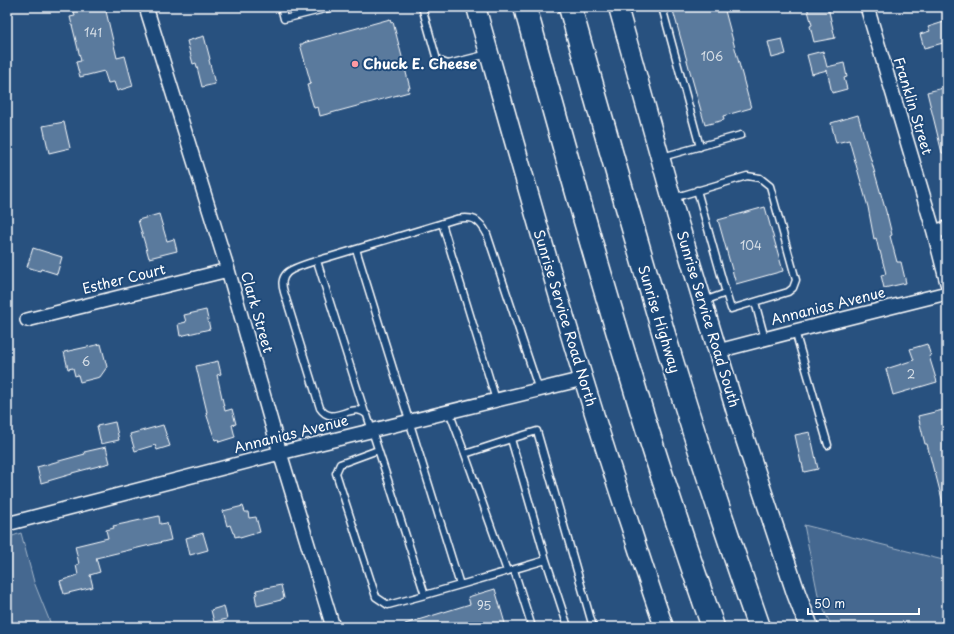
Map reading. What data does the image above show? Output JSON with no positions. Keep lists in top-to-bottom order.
{
  "streets": {
    "highway": ["Sunrise Highway"],
    "main road": ["Sunrise Service Road North", "Sunrise Service Road South"],
    "street": [
      "Franklin Street",
      "Esther Court",
      "Annanias Avenue",
      "Clark Street"
    ]
  },
  "crossings": [
    ["Esther Court", "Clark Street"],
    ["Annanias Avenue", "Clark Street"],
    ["Annanias Avenue", "Sunrise Service Road North"],
    ["Annanias Avenue", "Sunrise Service Road South"]
  ],
  "places": ["Chuck E. Cheese"],
  "house_numbers": [
    "141",
    "106",
    "104",
    "6",
    "2",
    "95"
  ],
  "scale_bar": "50 m"
}
